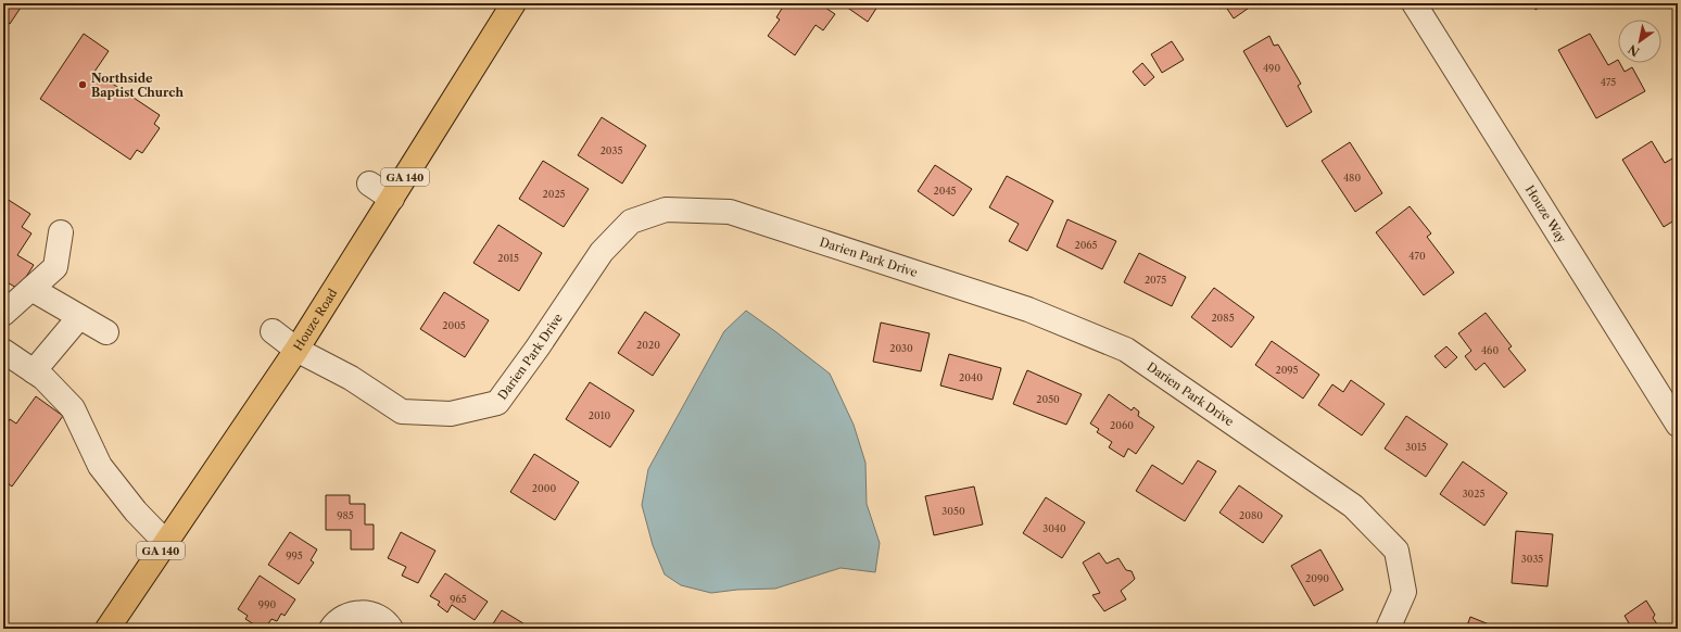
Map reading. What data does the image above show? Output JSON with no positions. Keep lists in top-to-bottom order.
{
  "streets": {
    "main road": ["GA 140", "Houze Road"],
    "street": ["Houze Way", "Darien Park Drive"]
  },
  "crossings": [
    ["Darien Park Drive", "Houze Road"]
  ],
  "places": ["Northside Baptist Church"],
  "house_numbers": [
    "490",
    "475",
    "2035",
    "480",
    "2045",
    "2025",
    "2065",
    "470",
    "2015",
    "2075",
    "2085",
    "2005",
    "2020",
    "2030",
    "460",
    "2095",
    "2040",
    "2050",
    "2010",
    "2060",
    "3015",
    "2000",
    "3025",
    "3050",
    "985",
    "2080",
    "3040",
    "995",
    "3035",
    "2090",
    "965",
    "990"
  ],
  "north": "bottom left"
}
